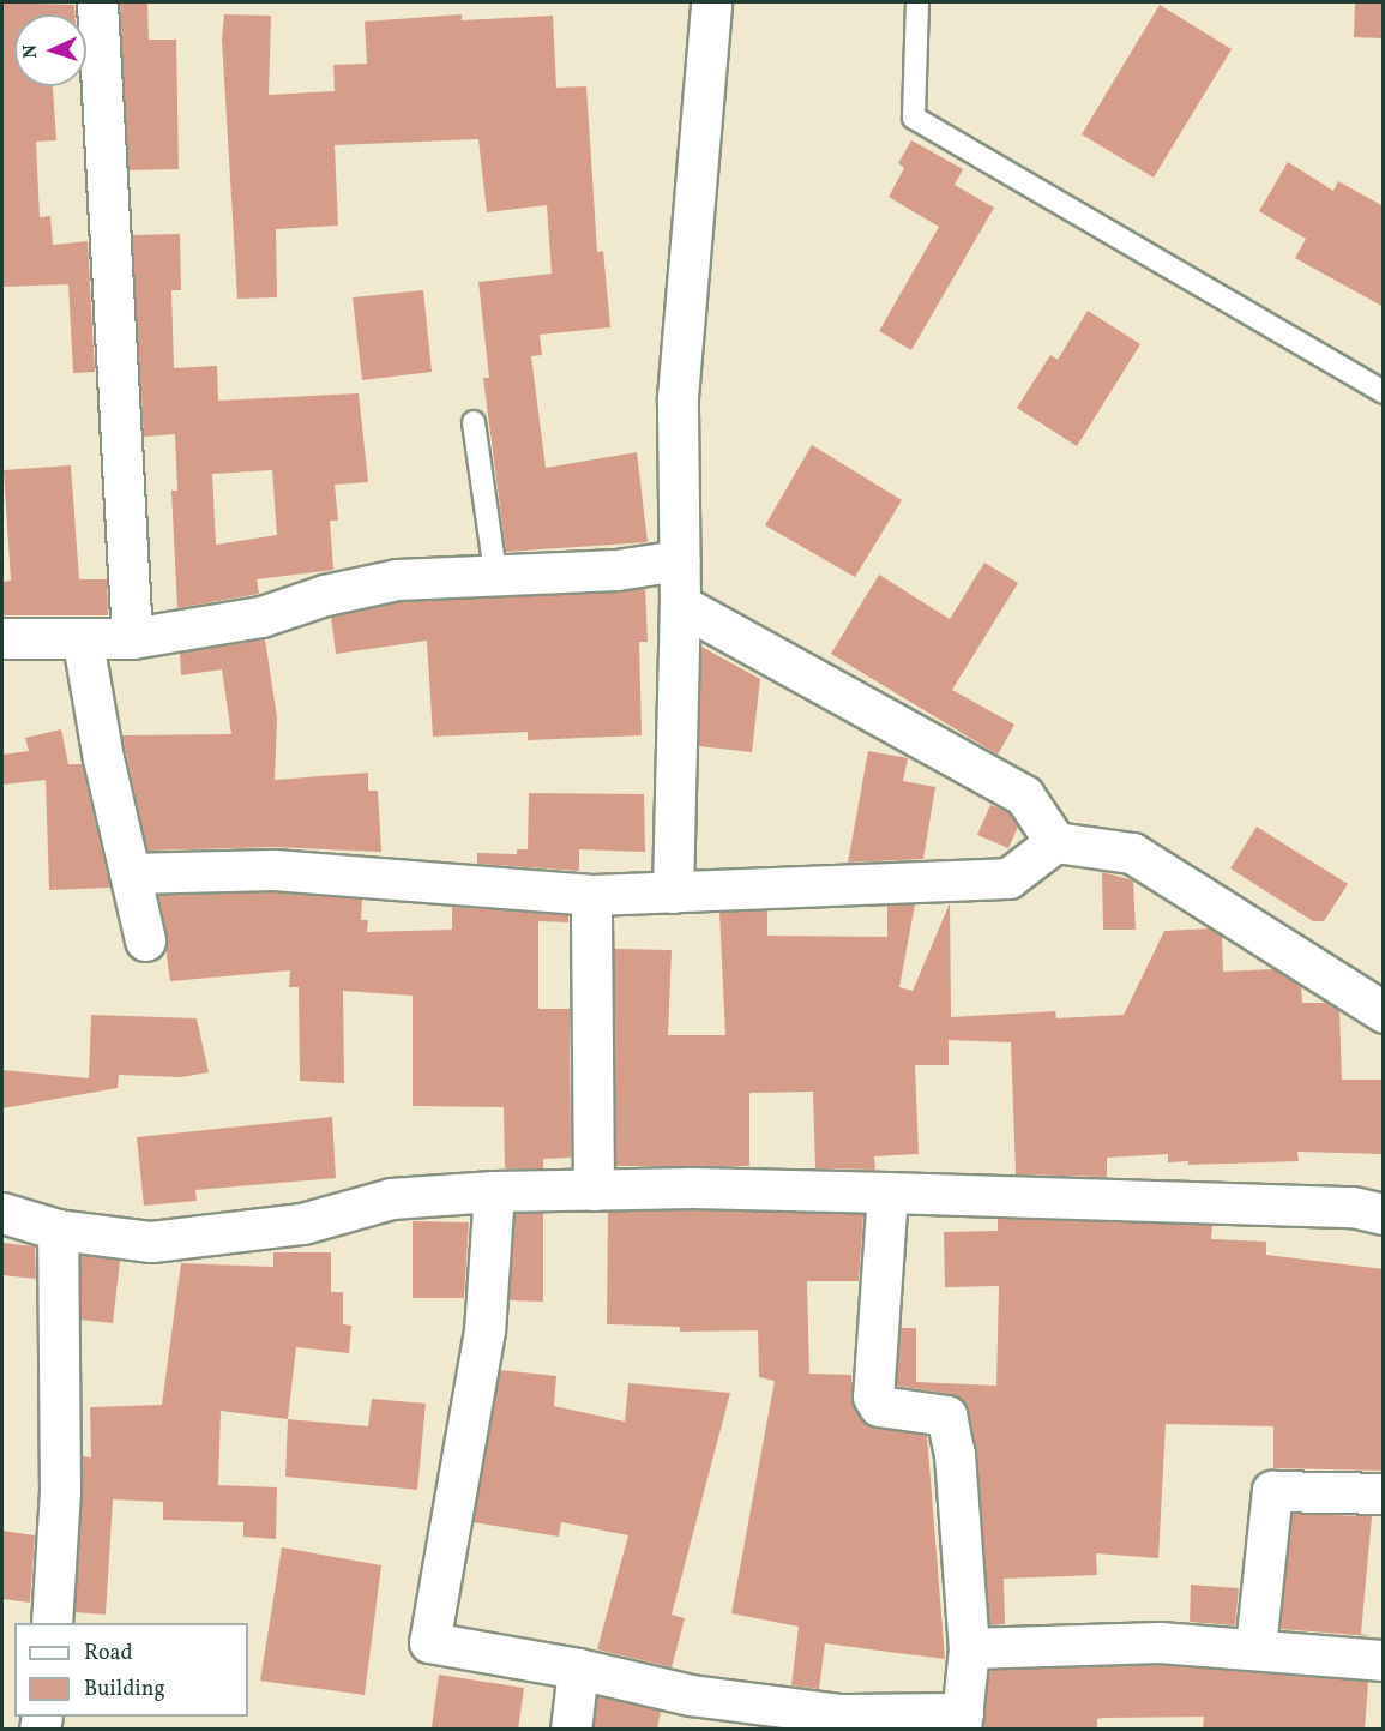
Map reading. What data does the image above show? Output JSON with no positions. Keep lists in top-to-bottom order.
{
  "legend": ["Road", "Building"],
  "north": "left"
}
